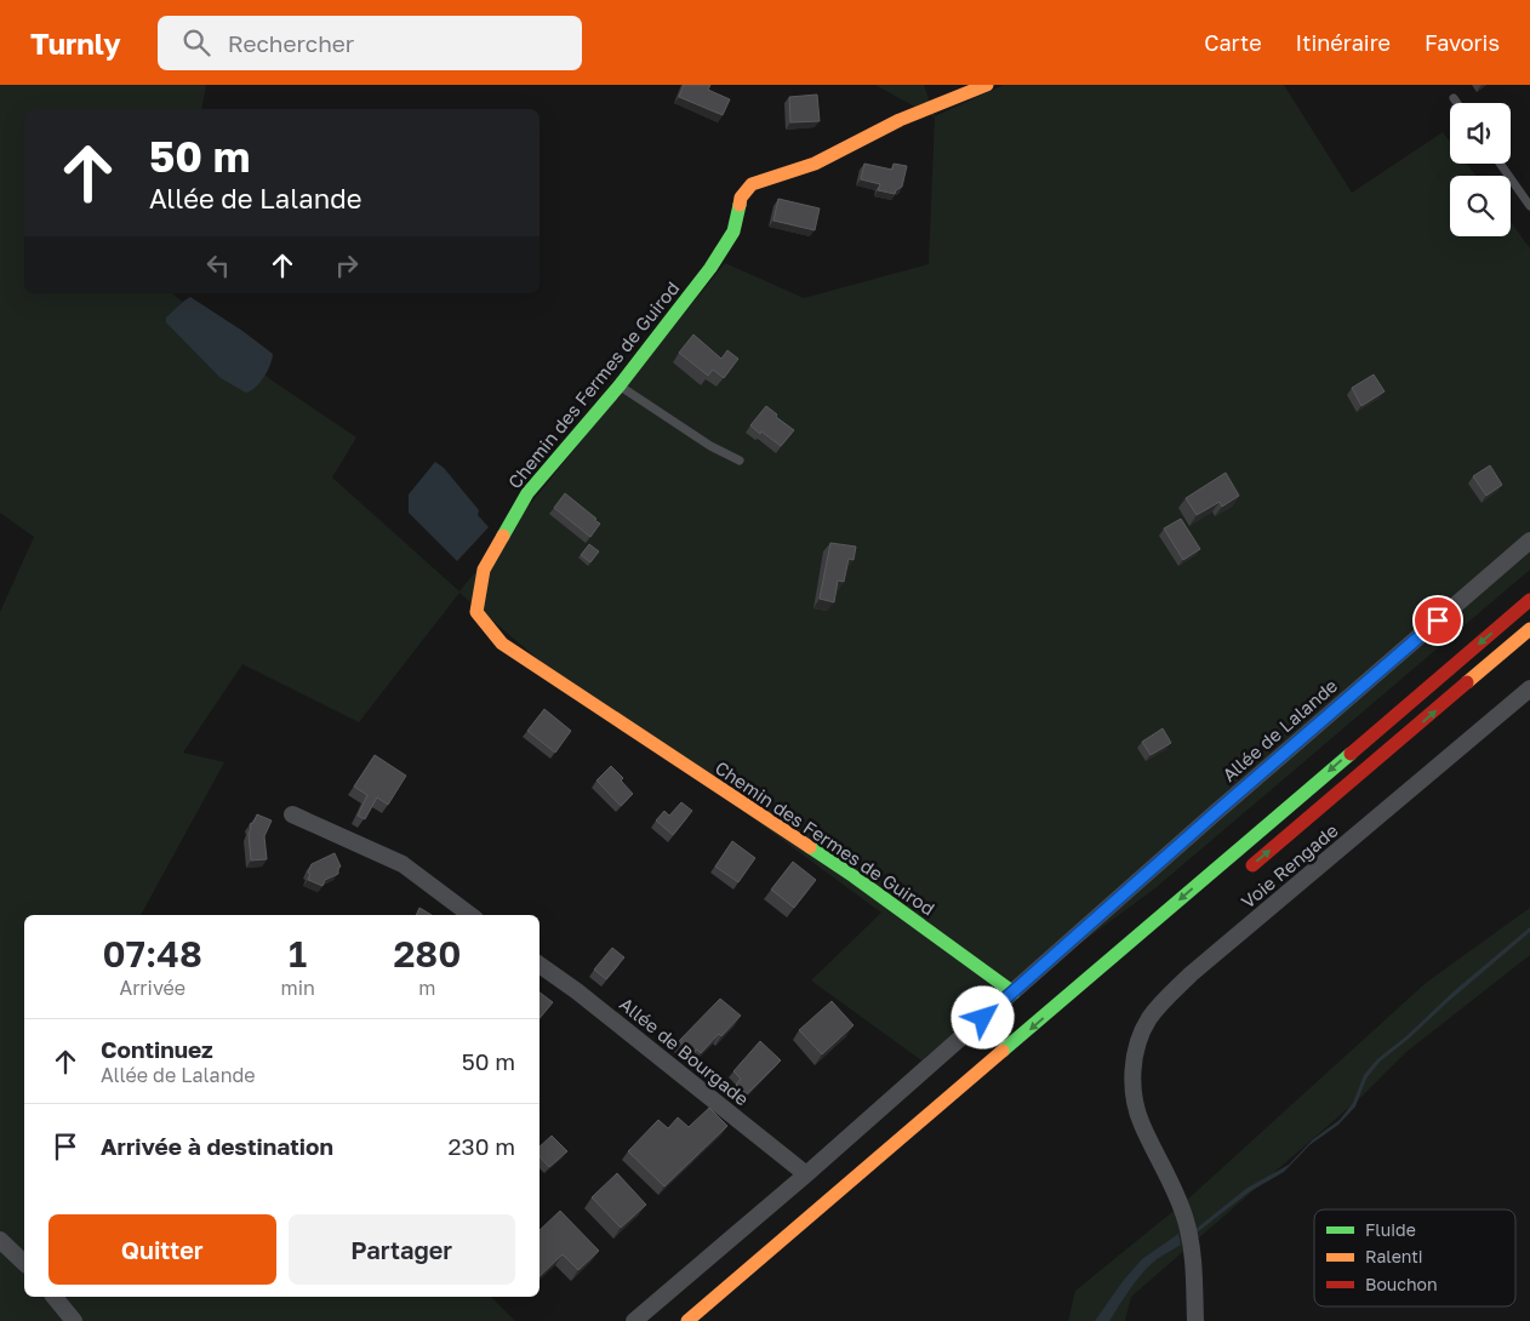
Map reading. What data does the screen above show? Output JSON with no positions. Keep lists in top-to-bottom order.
{
  "streets": {
    "main road": ["Chemin des Fermes de Guirod"],
    "street": ["Allée de Lalande", "Voie Rengade", "Allée de Bourgade"]
  },
  "crossings": [
    ["Chemin des Fermes de Guirod", "Allée de Lalande"],
    ["Allée de Lalande", "Allée de Bourgade"]
  ],
  "legend": ["Fluide", "Ralenti", "Bouchon"],
  "page": {
    "header": "Turnly",
    "search": "Rechercher",
    "nav": ["Carte", "Itinéraire", "Favoris"],
    "turn": ["50 m", "Allée de Lalande"],
    "eta": [
      "07:48",
      "Arrivée",
      "1",
      "min",
      "280",
      "m"
    ],
    "list": [
      {
        "name": "Continuez",
        "note": "Allée de Lalande",
        "value": "50 m"
      },
      {
        "name": "Arrivée à destination",
        "value": "230 m"
      }
    ],
    "buttons": ["Quitter", "Partager"]
  }
}
